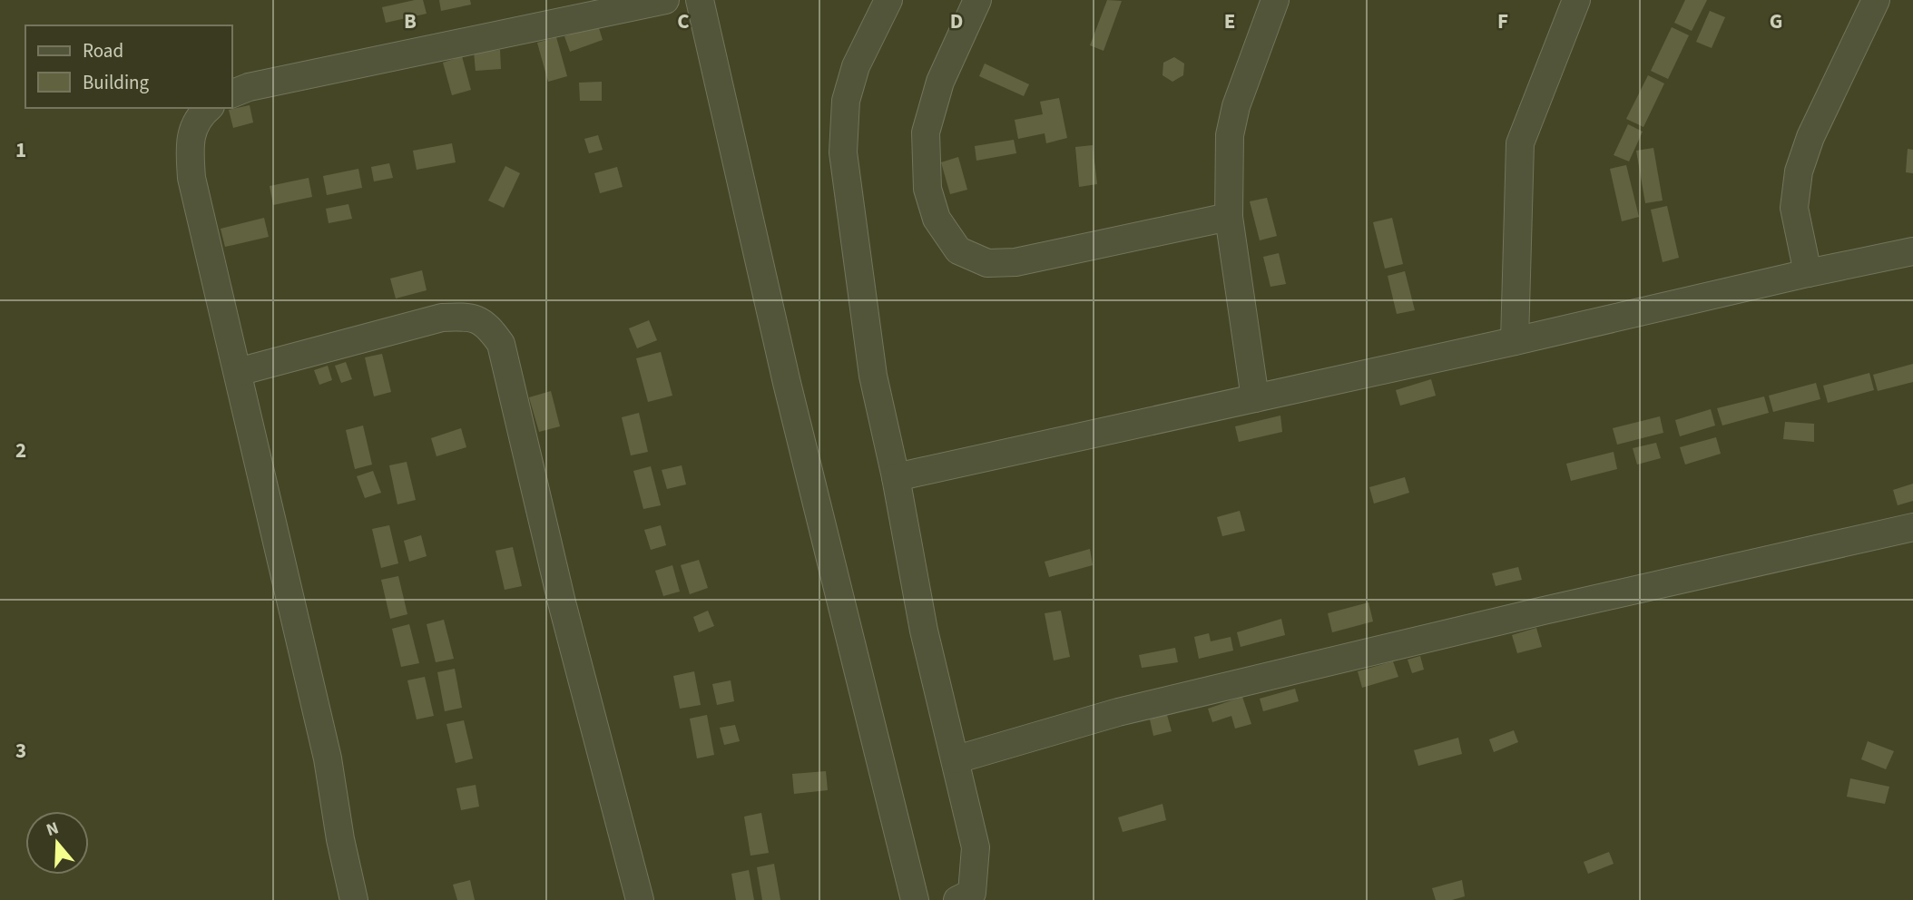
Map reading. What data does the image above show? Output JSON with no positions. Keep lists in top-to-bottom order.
{
  "legend": ["Road", "Building"],
  "north": "top",
  "grid": {
    "columns": [
      "B",
      "C",
      "D",
      "E",
      "F",
      "G"
    ],
    "rows": ["1", "2", "3"]
  }
}
